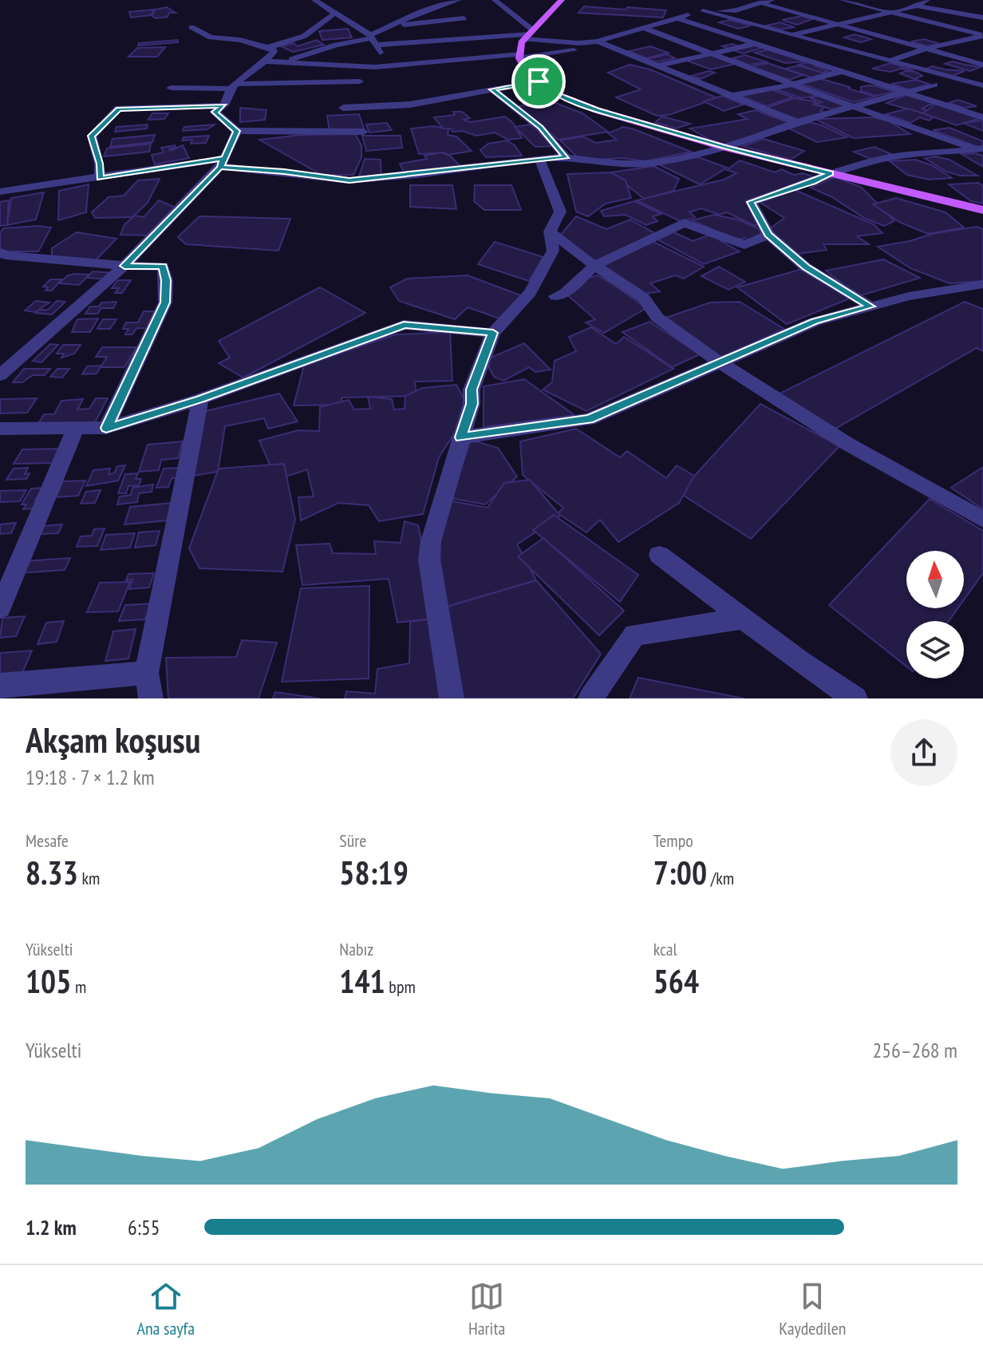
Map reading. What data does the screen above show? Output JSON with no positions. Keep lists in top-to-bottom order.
{
  "north": "top",
  "page": {
    "heading": ["Akşam koşusu", "19:18 · 7 × 1.2 km"],
    "stats": [
      ["Mesafe", "8.33 km"],
      ["Süre", "58:19"],
      ["Tempo", "7:00 /km"],
      ["Yükselti", "105 m"],
      ["Nabız", "141 bpm"],
      ["kcal", "564"]
    ],
    "chart": ["Yükselti", "256–268 m"],
    "list": [
      {
        "name": "1.2 km",
        "note": "6:55"
      }
    ],
    "tabs": ["Ana sayfa", "Harita", "Kaydedilen"]
  }
}
